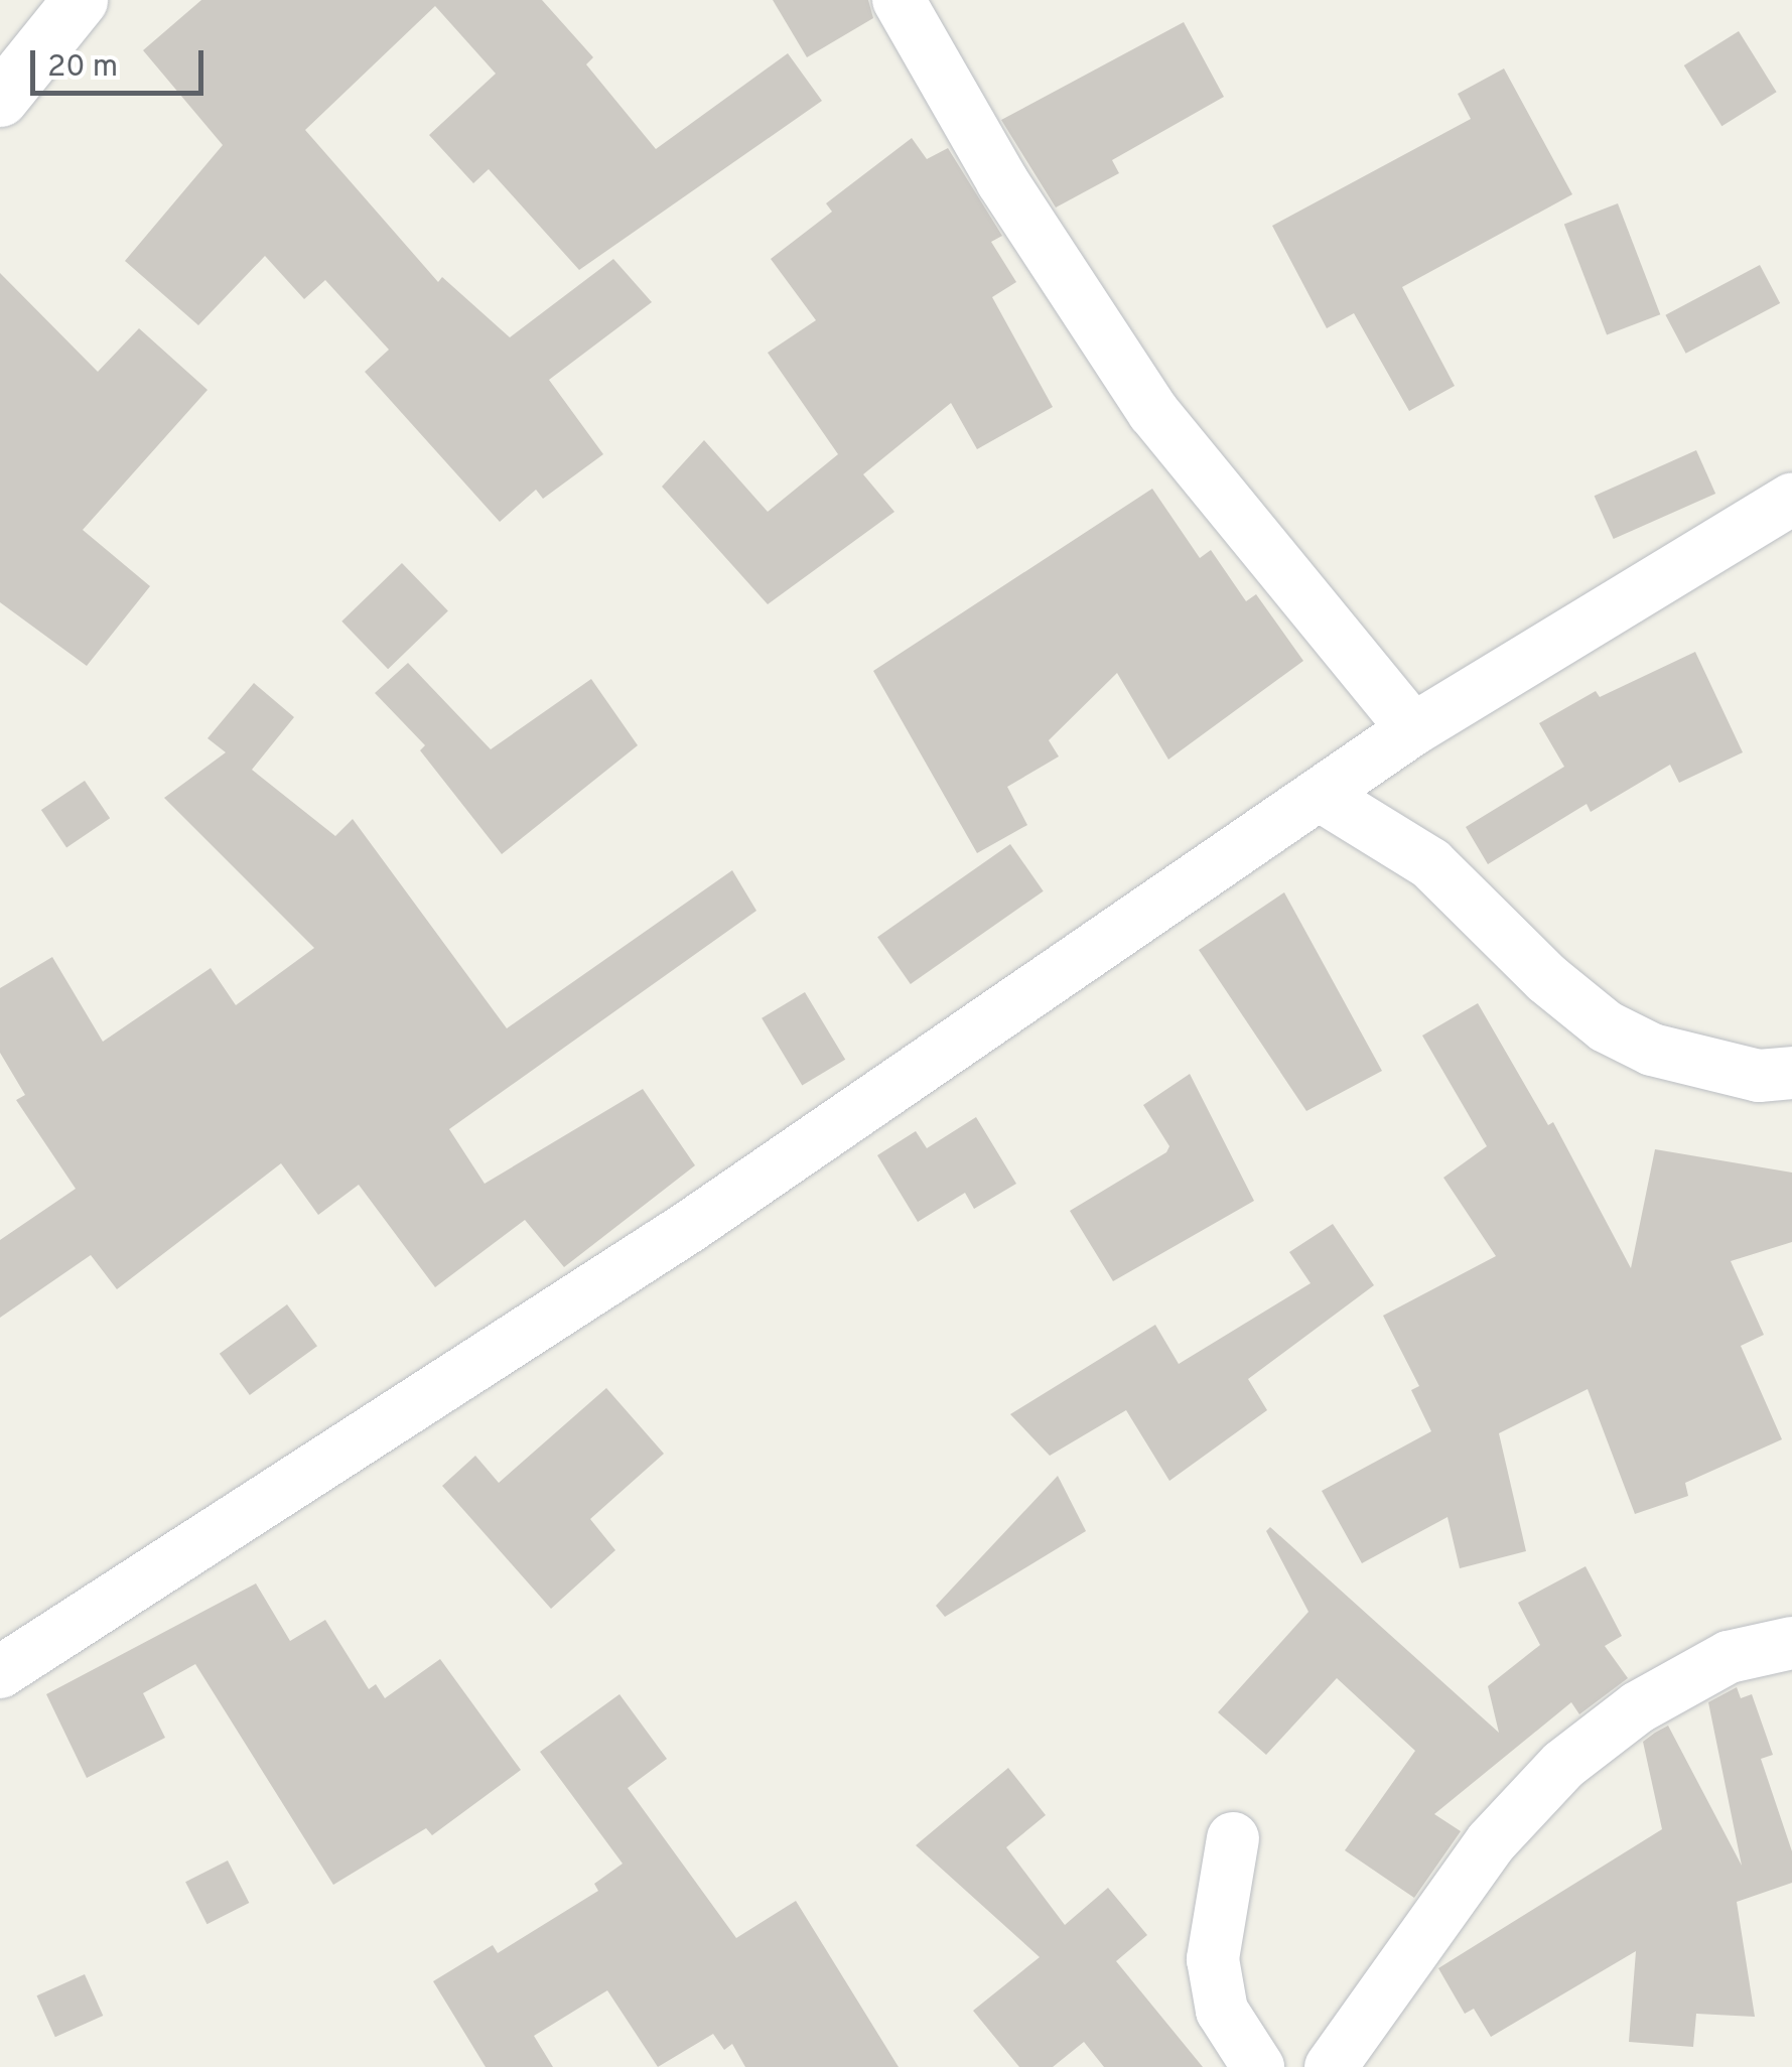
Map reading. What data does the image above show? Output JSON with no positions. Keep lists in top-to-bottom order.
{
  "scale_bar": "20 m"
}
